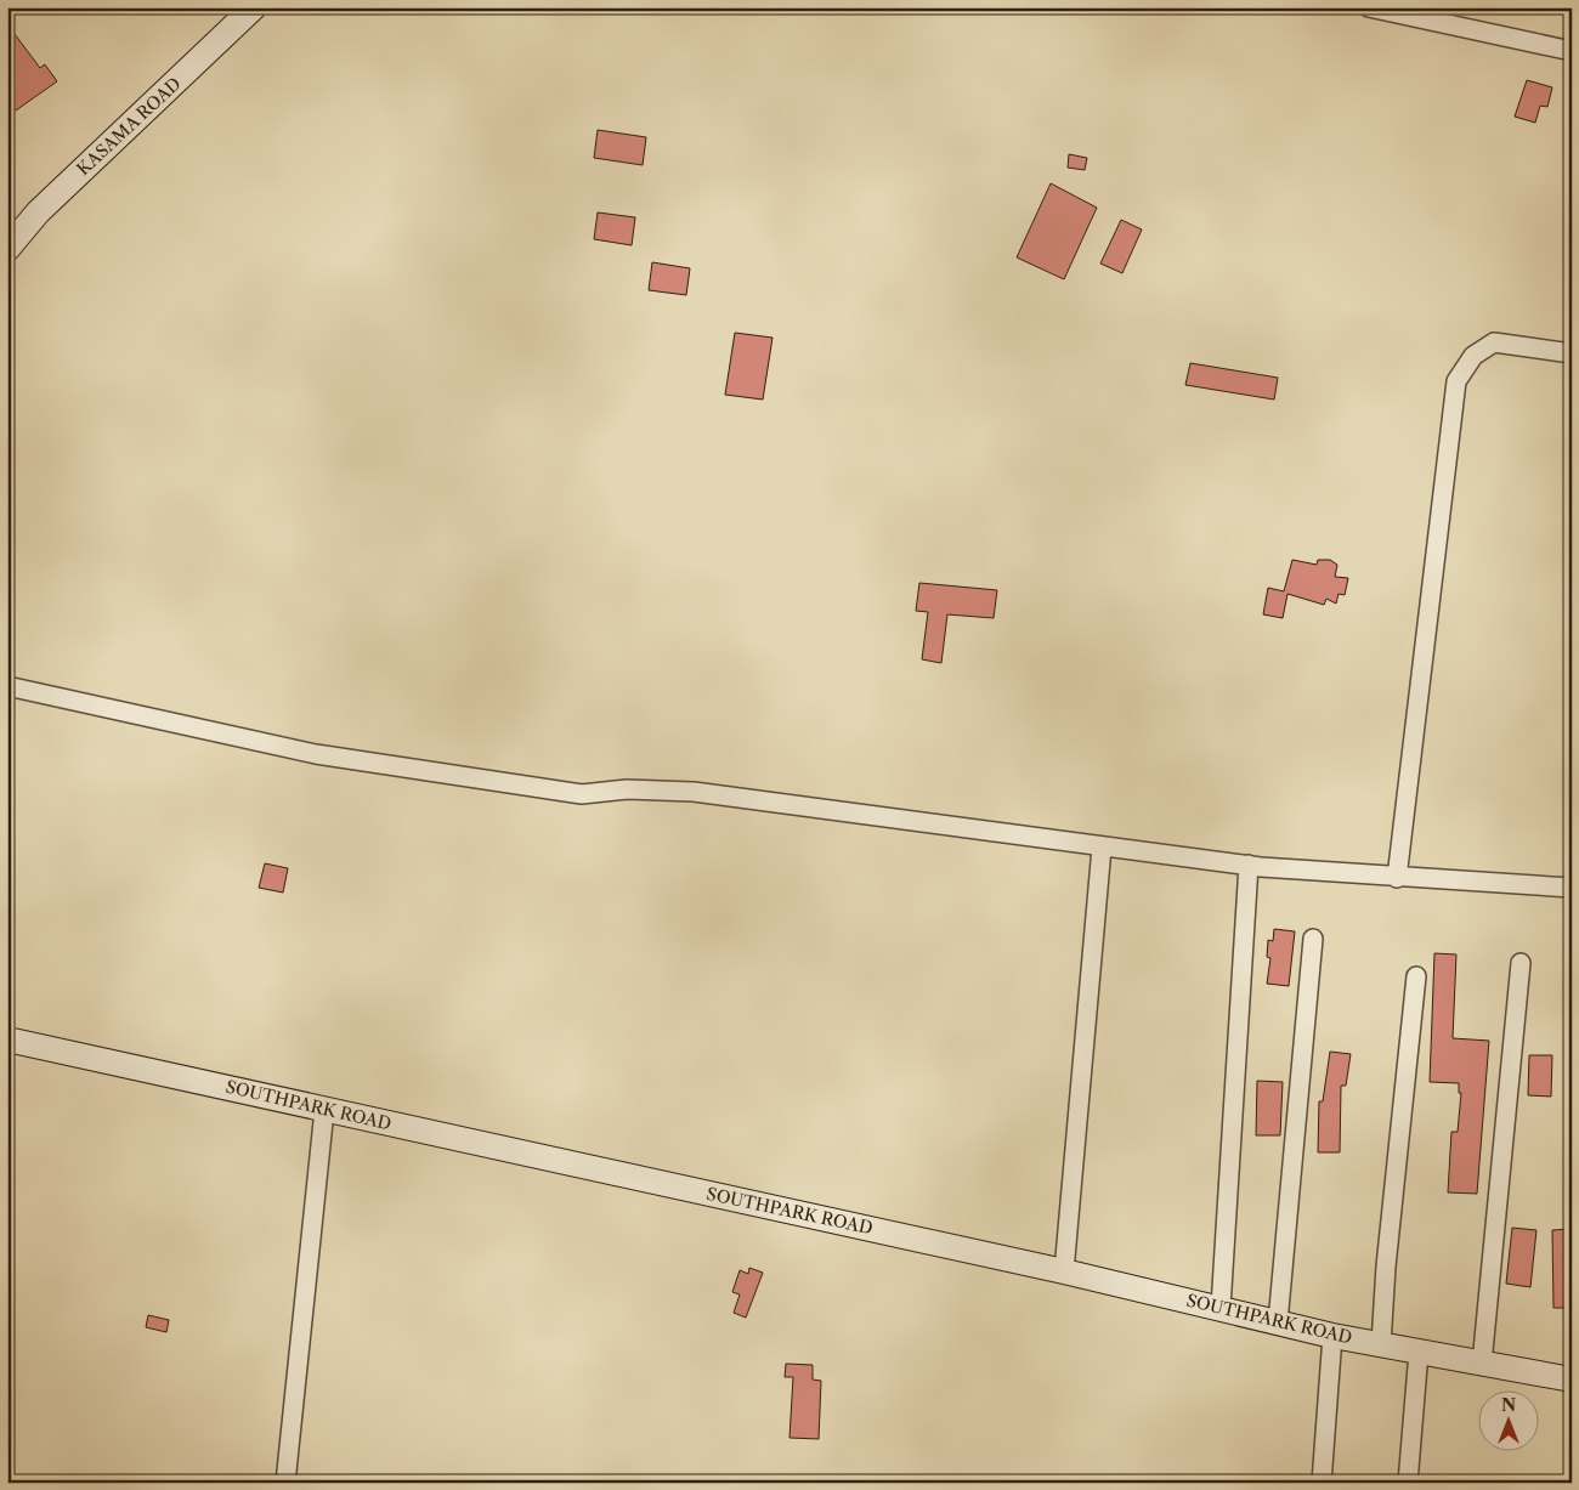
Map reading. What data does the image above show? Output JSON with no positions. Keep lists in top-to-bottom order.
{
  "streets": {
    "street": ["KASAMA ROAD", "SOUTHPARK ROAD"]
  },
  "north": "top"
}
